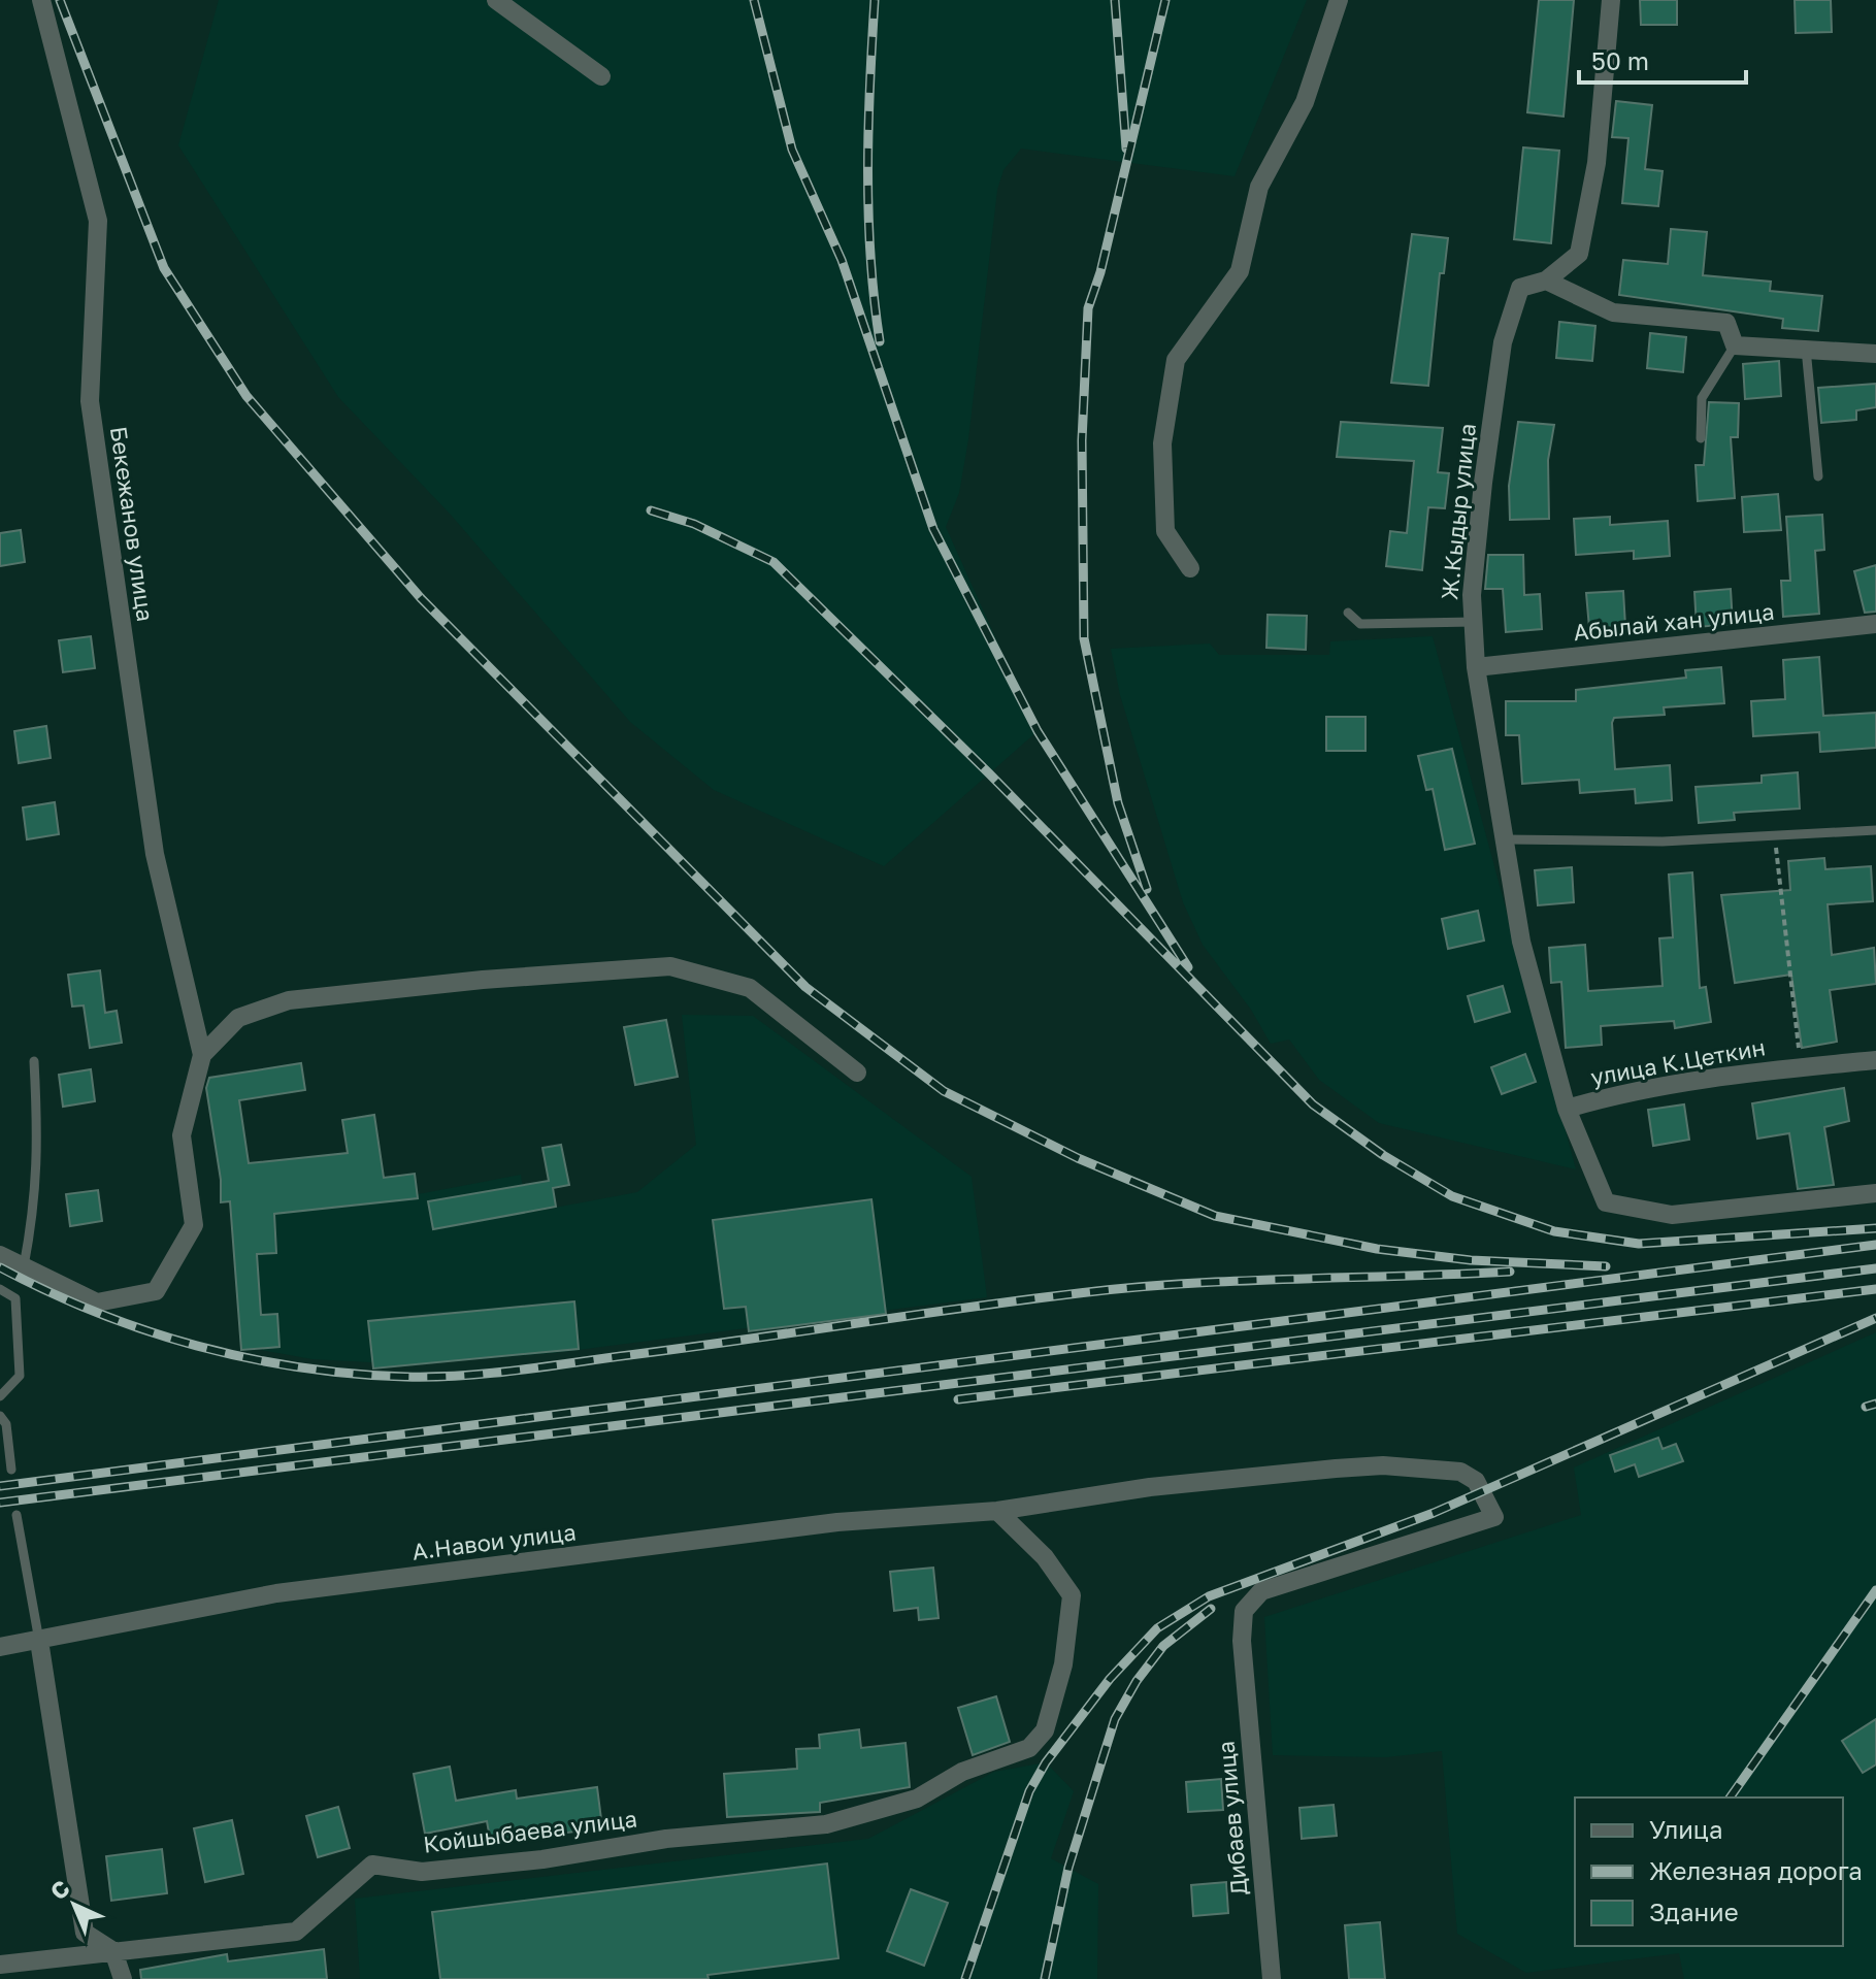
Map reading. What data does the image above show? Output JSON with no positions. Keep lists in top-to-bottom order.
{
  "streets": {
    "street": [
      "Ж.Кыдыр улица",
      "Бекежанов улица",
      "Абылай хан улица",
      "улица К.Цеткин",
      "А.Навои улица",
      "Дибаев улица",
      "Койшыбаева улица"
    ]
  },
  "crossings": [
    ["Ж.Кыдыр улица", "Абылай хан улица"],
    ["Ж.Кыдыр улица", "улица К.Цеткин"],
    ["А.Навои улица", "Дибаев улица"],
    ["А.Навои улица", "Койшыбаева улица"]
  ],
  "legend": ["Улица", "Железная дорога", "Здание"],
  "scale_bar": "50 m",
  "north": "top left"
}
